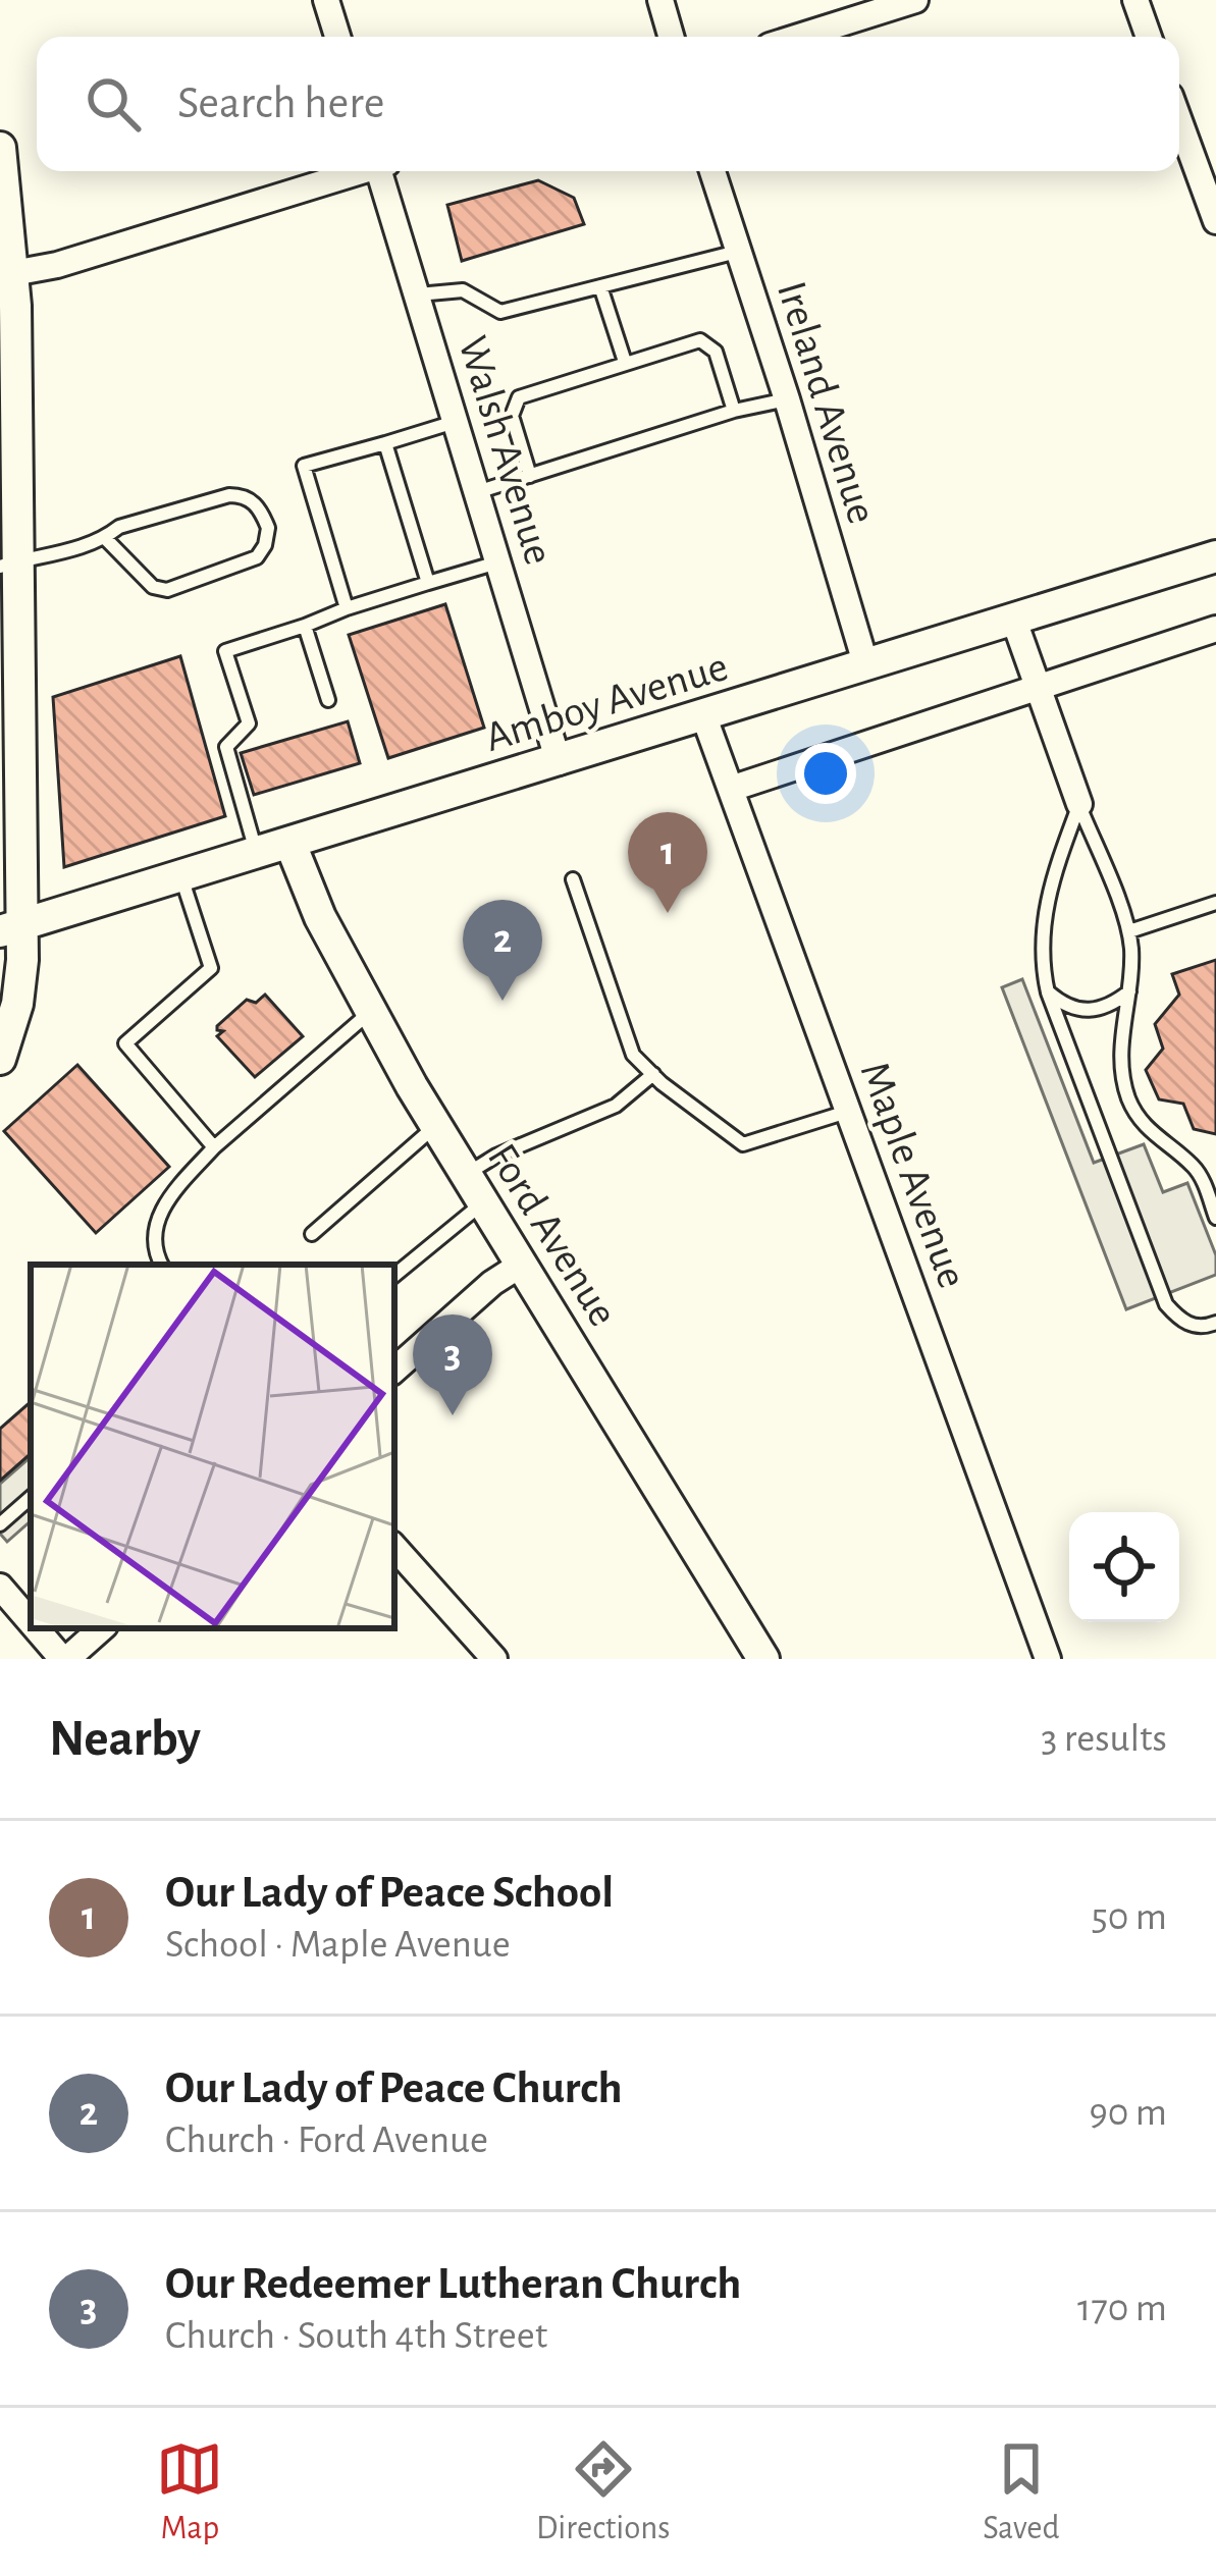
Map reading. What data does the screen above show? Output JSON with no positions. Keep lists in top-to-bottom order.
{
  "streets": {
    "street": [
      "Ireland Avenue",
      "Walsh Avenue",
      "Amboy Avenue",
      "Maple Avenue",
      "Ford Avenue"
    ]
  },
  "crossings": [
    ["Ireland Avenue", "Amboy Avenue"],
    ["Walsh Avenue", "Amboy Avenue"],
    ["Amboy Avenue", "Maple Avenue"],
    ["Amboy Avenue", "Ford Avenue"]
  ],
  "page": {
    "search": "Search here",
    "pins": ["1", "2", "3"],
    "heading": ["Nearby", "3 results"],
    "list": [
      {
        "mark": "1",
        "name": "Our Lady of Peace School",
        "note": "School · Maple Avenue",
        "value": "50 m"
      },
      {
        "mark": "2",
        "name": "Our Lady of Peace Church",
        "note": "Church · Ford Avenue",
        "value": "90 m"
      },
      {
        "mark": "3",
        "name": "Our Redeemer Lutheran Church",
        "note": "Church · South 4th Street",
        "value": "170 m"
      }
    ],
    "nav": ["Map", "Directions", "Saved"]
  }
}
